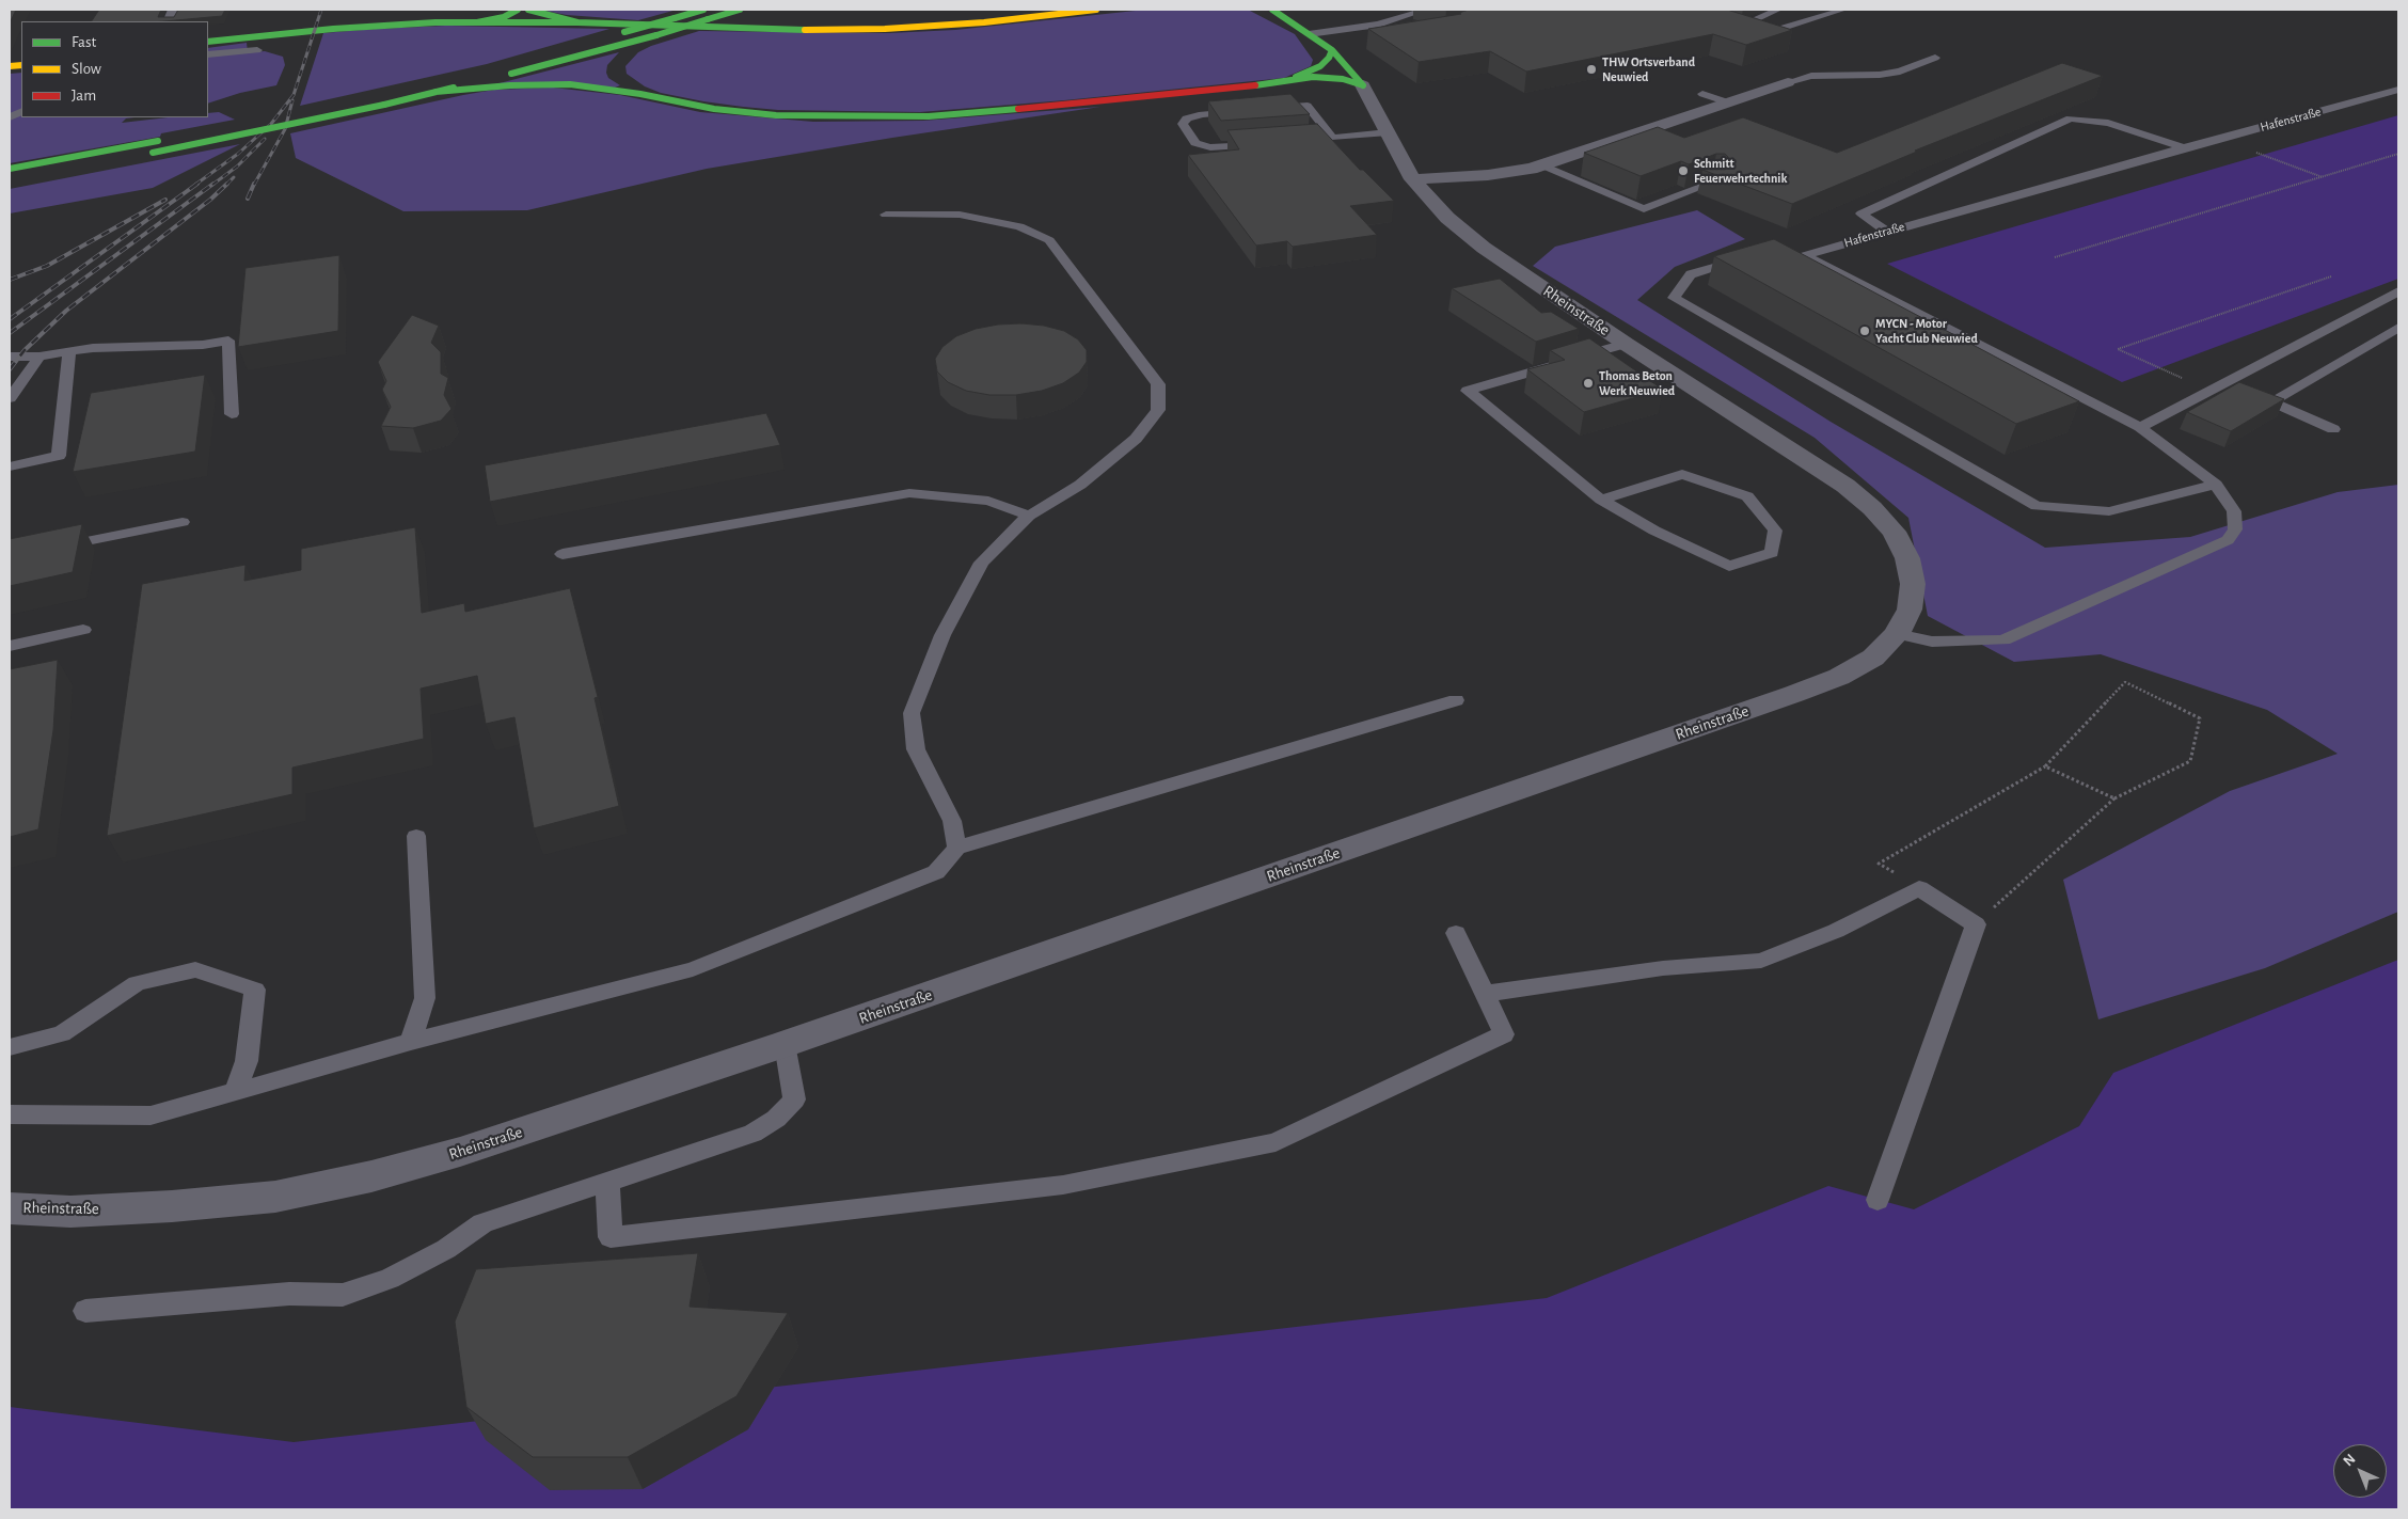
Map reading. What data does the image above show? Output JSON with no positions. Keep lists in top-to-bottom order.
{
  "streets": {
    "main road": ["Rheinstraße"],
    "lane": ["Hafenstraße"]
  },
  "crossings": [
    ["Hafenstraße", "Rheinstraße"]
  ],
  "places": [
    "THW Ortsverband Neuwied",
    "Schmitt Feuerwehrtechnik",
    "MYCN - Motor Yacht Club Neuwied",
    "Thomas Beton Werk Neuwied"
  ],
  "legend": ["Fast", "Slow", "Jam"],
  "north": "top left"
}
